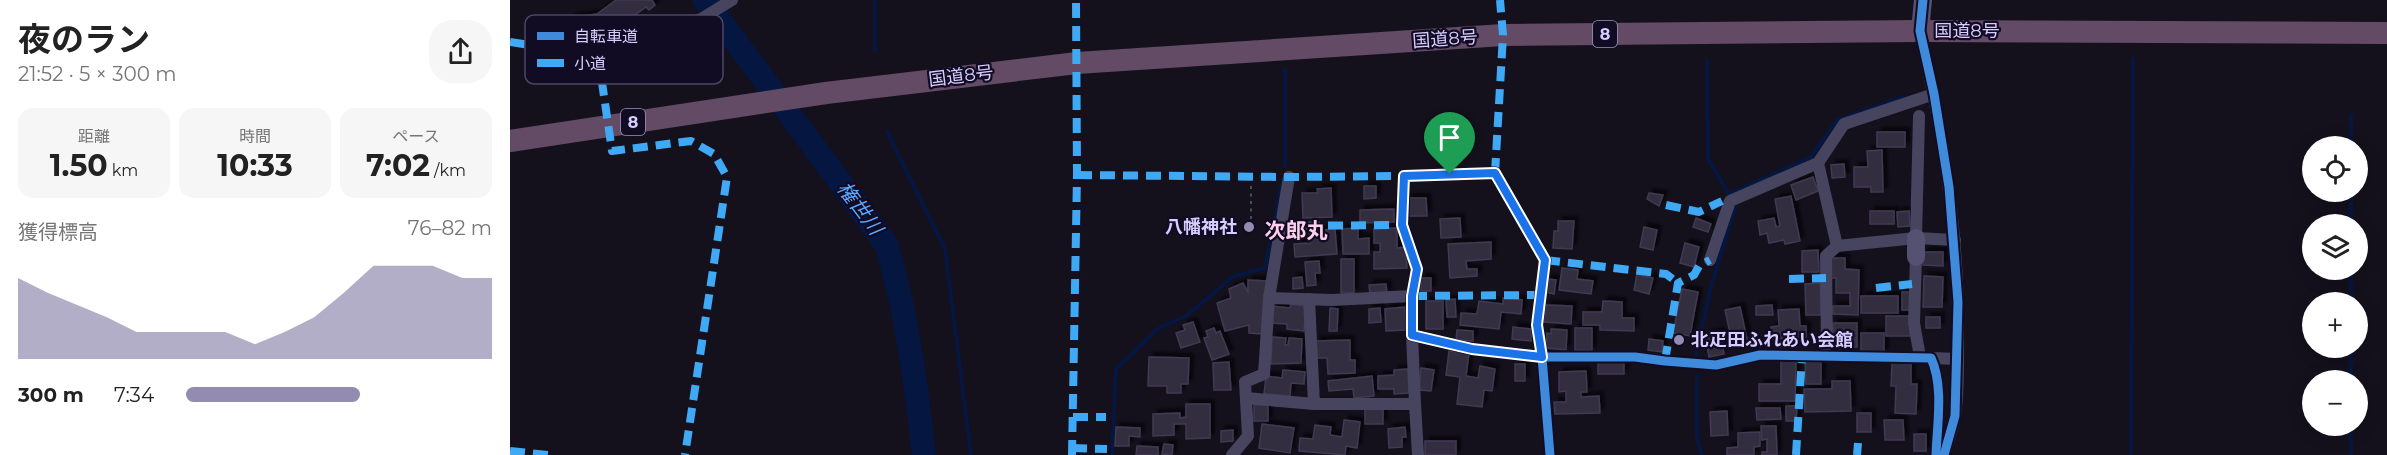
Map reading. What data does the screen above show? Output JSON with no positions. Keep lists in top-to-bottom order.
{
  "streets": {
    "highway": ["国道8号", "8"]
  },
  "districts": ["次郎丸"],
  "water": ["権世川"],
  "places": ["八幡神社", "北疋田ふれあい会館"],
  "legend": ["自転車道", "小道"],
  "page": {
    "heading": ["夜のラン", "21:52 · 5 × 300 m"],
    "stats": [
      ["距離", "1.50 km"],
      ["時間", "10:33"],
      ["ペース", "7:02 /km"]
    ],
    "map_buttons": ["+", "−"],
    "chart": ["獲得標高", "76–82 m"],
    "list": [
      {
        "name": "300 m",
        "note": "7:34"
      }
    ]
  }
}
